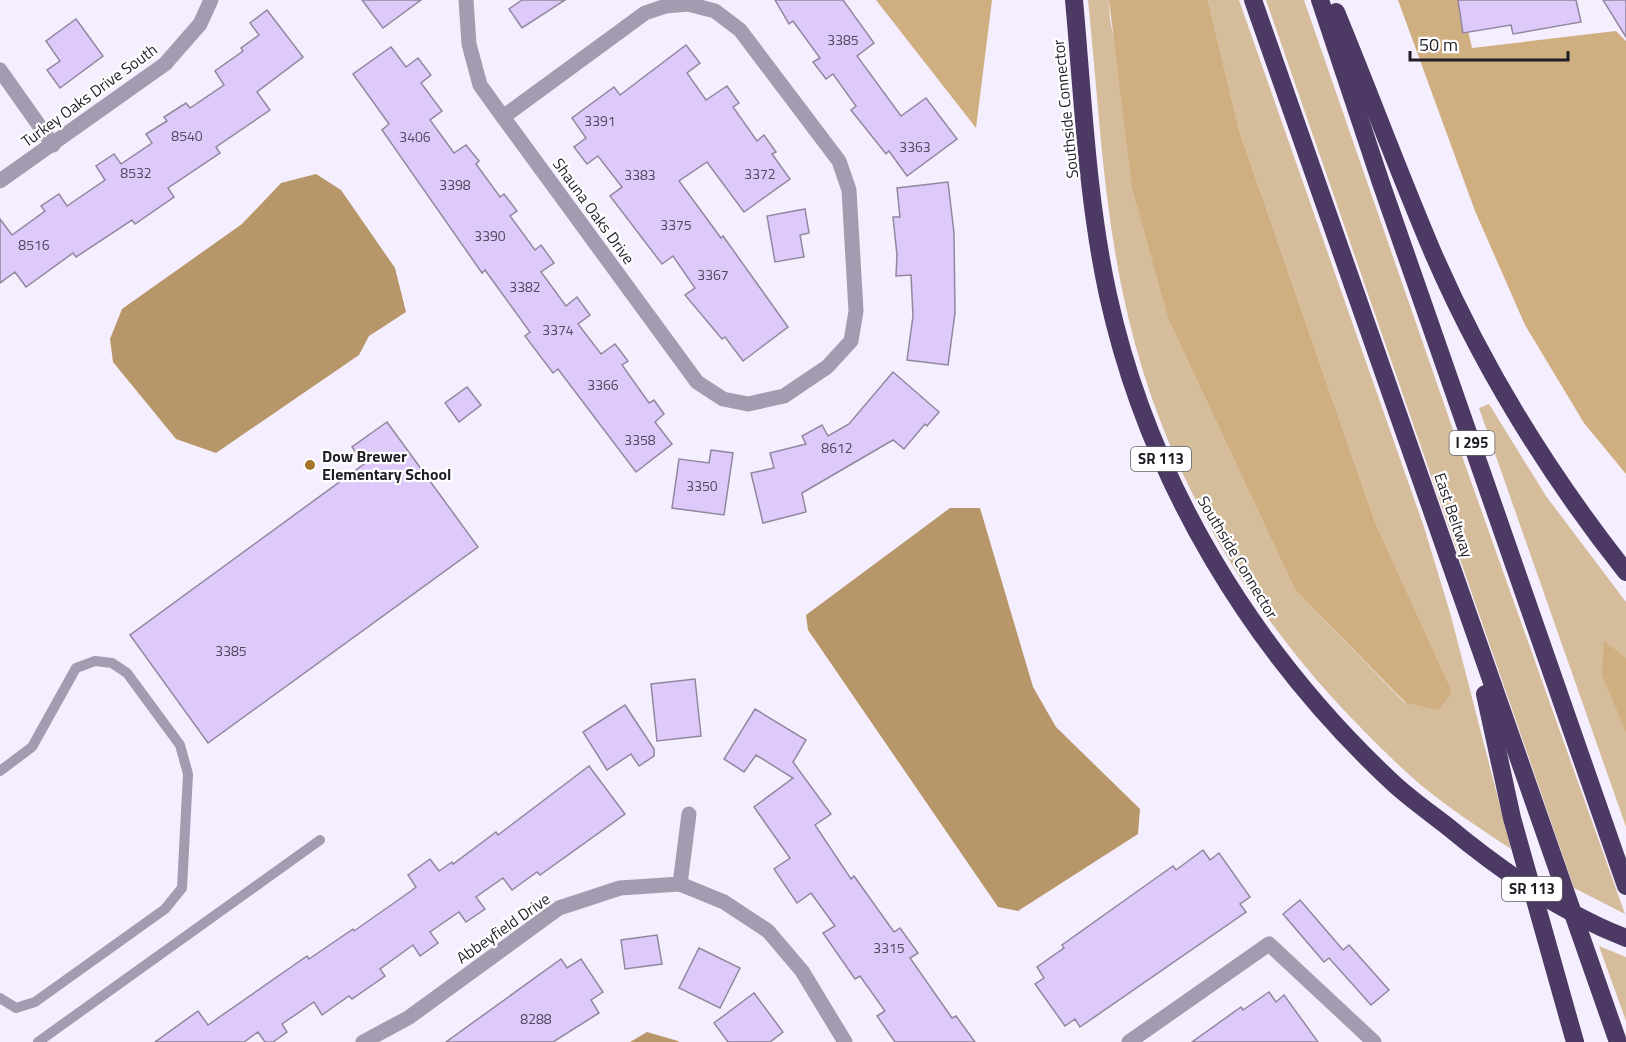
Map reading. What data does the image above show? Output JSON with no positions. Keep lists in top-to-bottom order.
{
  "streets": {
    "highway": [
      "Southside Connector",
      "I 295",
      "SR 113",
      "East Beltway"
    ],
    "street": ["Turkey Oaks Drive South", "Shauna Oaks Drive", "Abbeyfield Drive"]
  },
  "places": ["Dow Brewer Elementary School"],
  "house_numbers": [
    "3385",
    "3391",
    "8540",
    "3406",
    "3363",
    "8532",
    "3372",
    "3383",
    "3398",
    "3375",
    "3390",
    "8516",
    "3367",
    "3382",
    "3374",
    "3366",
    "3358",
    "8612",
    "3350",
    "3385",
    "3315",
    "8288"
  ],
  "scale_bar": "50 m"
}
